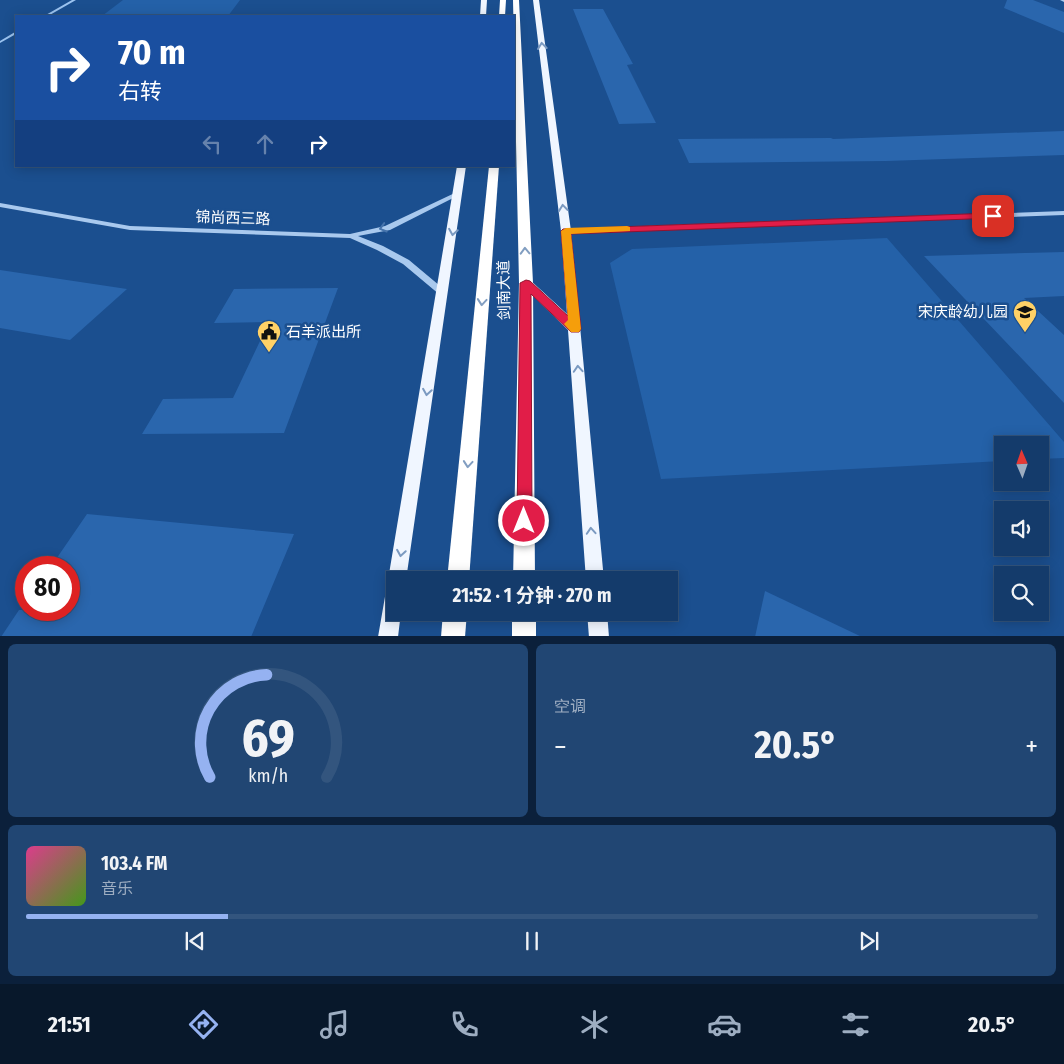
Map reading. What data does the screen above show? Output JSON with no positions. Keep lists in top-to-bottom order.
{
  "streets": {
    "highway": ["剑南大道"],
    "street": ["锦尚西三路"]
  },
  "places": {
    "school or university": ["宋庆龄幼儿园"],
    "public building": ["石羊派出所"]
  },
  "north": "top",
  "page": {
    "turn": ["70 m", "右转"],
    "limit": "80",
    "trip": "21:52 · 1 分钟 · 270 m",
    "tile": "空调",
    "heat": ["−", "20.5°", "+"],
    "song": ["103.4 FM", "音乐"],
    "tabs": ["21:51", "20.5°"],
    "gauge": ["69", "km/h"]
  }
}
